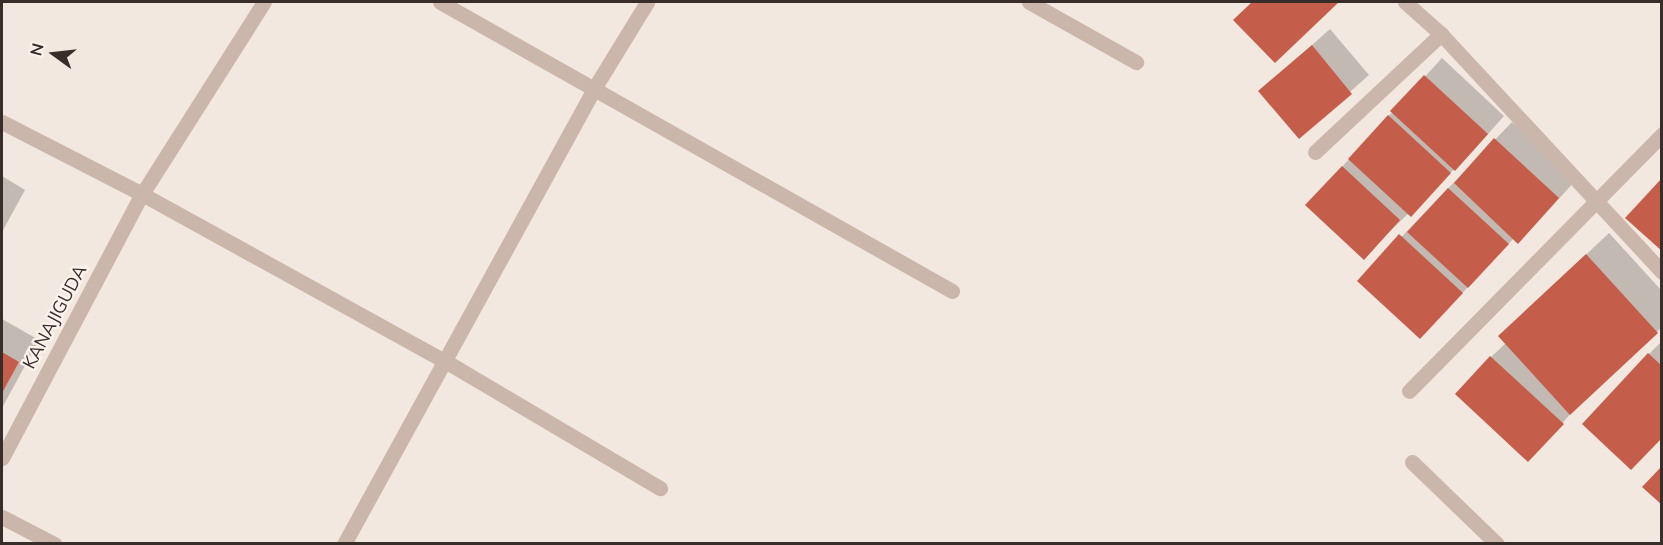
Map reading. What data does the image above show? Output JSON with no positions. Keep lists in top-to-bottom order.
{
  "streets": {
    "street": ["KANAJIGUDA"]
  },
  "north": "left"
}
